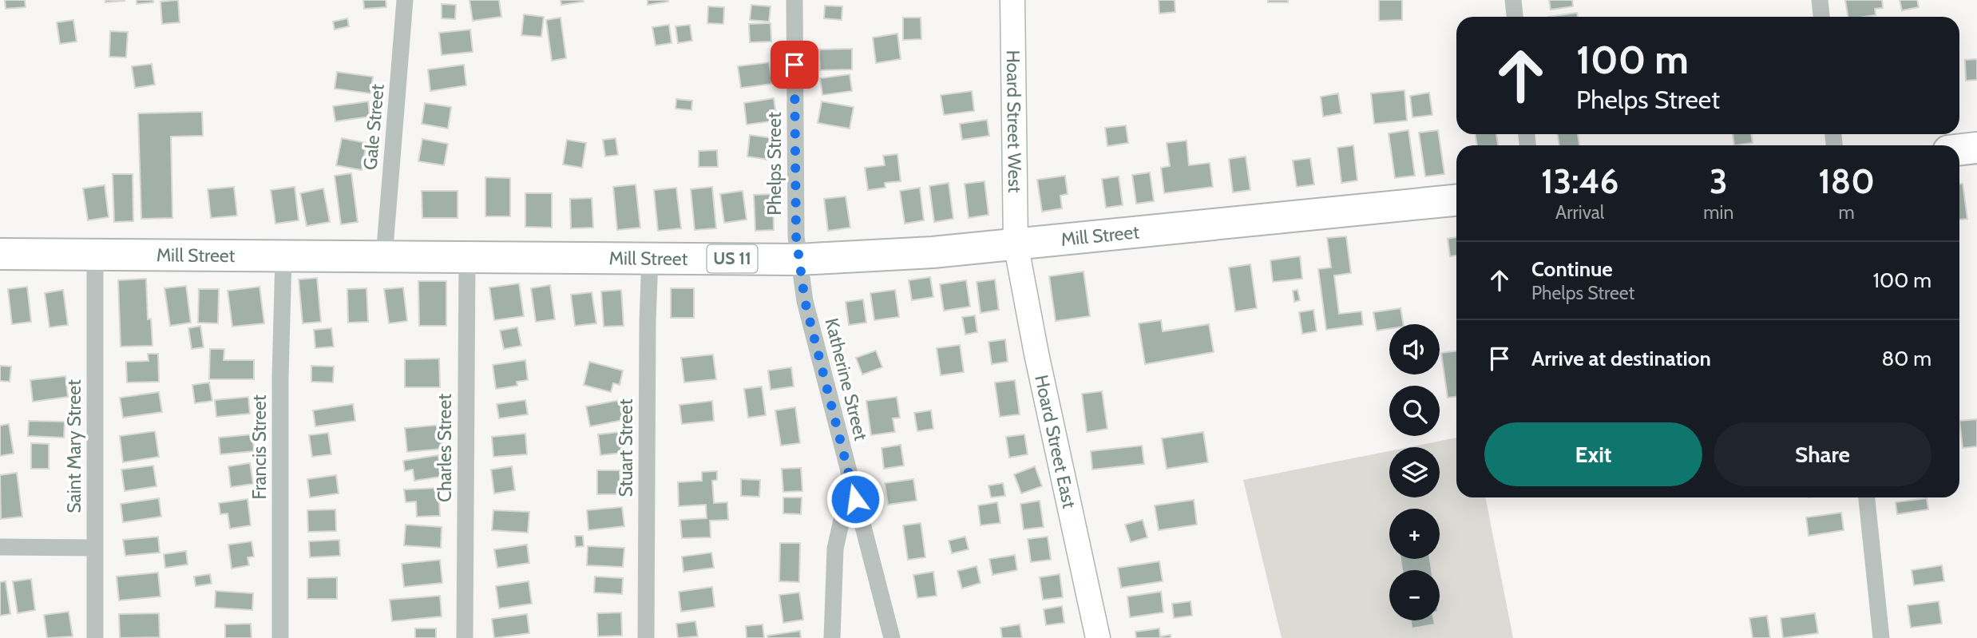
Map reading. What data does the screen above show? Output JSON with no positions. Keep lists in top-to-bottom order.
{
  "streets": {
    "highway": ["Mill Street", "US 11"],
    "street": [
      "Hoard Street West",
      "Gale Street",
      "Phelps Street",
      "Katherine Street",
      "Hoard Street East",
      "Saint Mary Street",
      "Francis Street",
      "Charles Street",
      "Stuart Street"
    ]
  },
  "crossings": [
    ["Hoard Street West", "Mill Street"],
    ["Hoard Street West", "Hoard Street East"],
    ["Gale Street", "Mill Street"],
    ["Phelps Street", "Mill Street"],
    ["Phelps Street", "Katherine Street"],
    ["Mill Street", "Katherine Street"],
    ["Mill Street", "Hoard Street East"],
    ["Mill Street", "Saint Mary Street"],
    ["Mill Street", "Francis Street"],
    ["Mill Street", "Charles Street"],
    ["Mill Street", "Stuart Street"]
  ],
  "page": {
    "turn": ["100 m", "Phelps Street"],
    "eta": [
      "13:46",
      "Arrival",
      "3",
      "min",
      "180",
      "m"
    ],
    "list": [
      {
        "name": "Continue",
        "note": "Phelps Street",
        "value": "100 m"
      },
      {
        "name": "Arrive at destination",
        "value": "80 m"
      }
    ],
    "map_buttons": ["+", "−"],
    "buttons": ["Exit", "Share"]
  }
}
